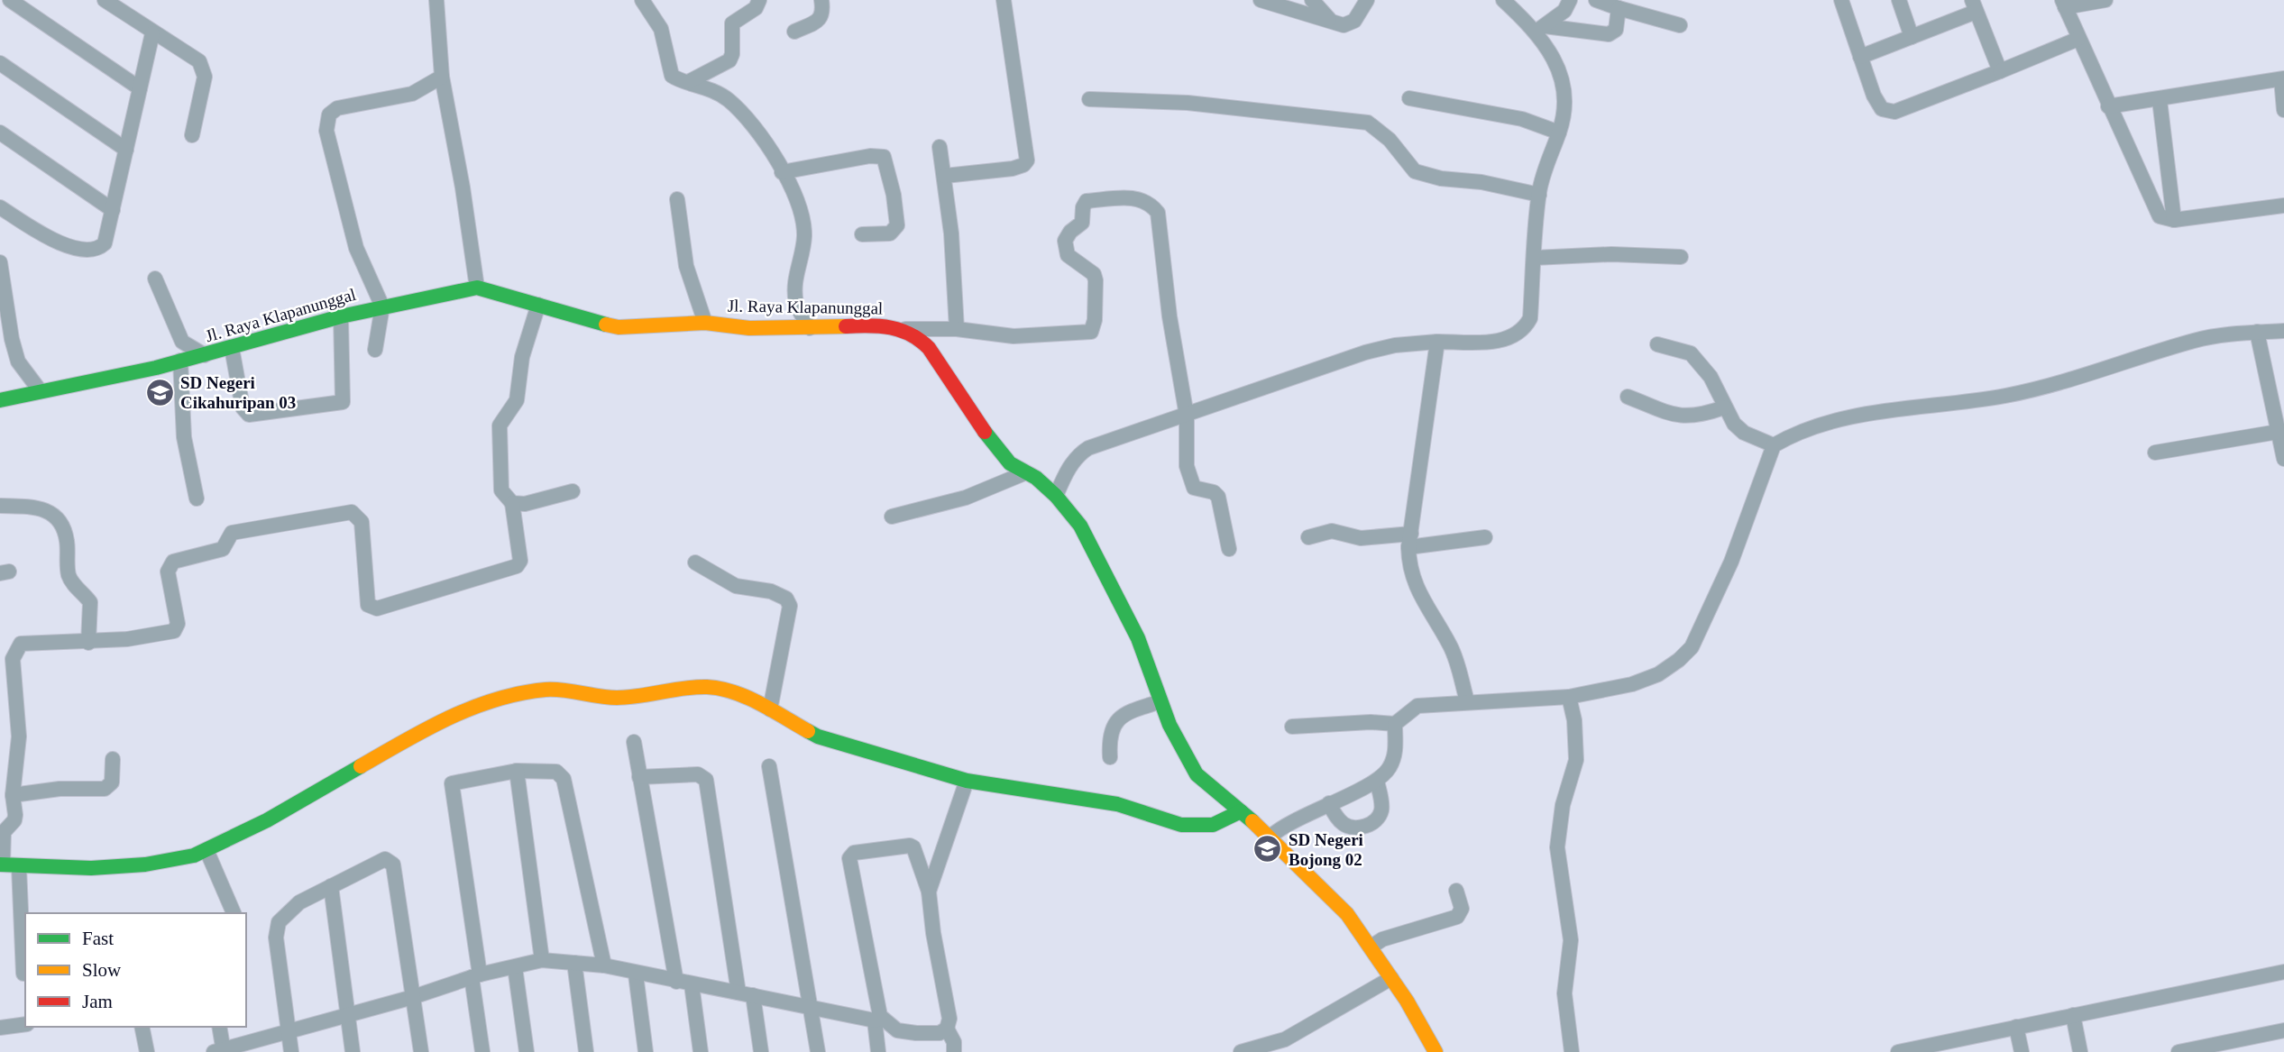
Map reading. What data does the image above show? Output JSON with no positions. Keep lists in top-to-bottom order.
{
  "streets": {
    "street": ["Jl. Raya Klapanunggal"]
  },
  "places": {
    "school or university": ["SD Negeri Cikahuripan 03", "SD Negeri Bojong 02"]
  },
  "legend": ["Fast", "Slow", "Jam"]
}
